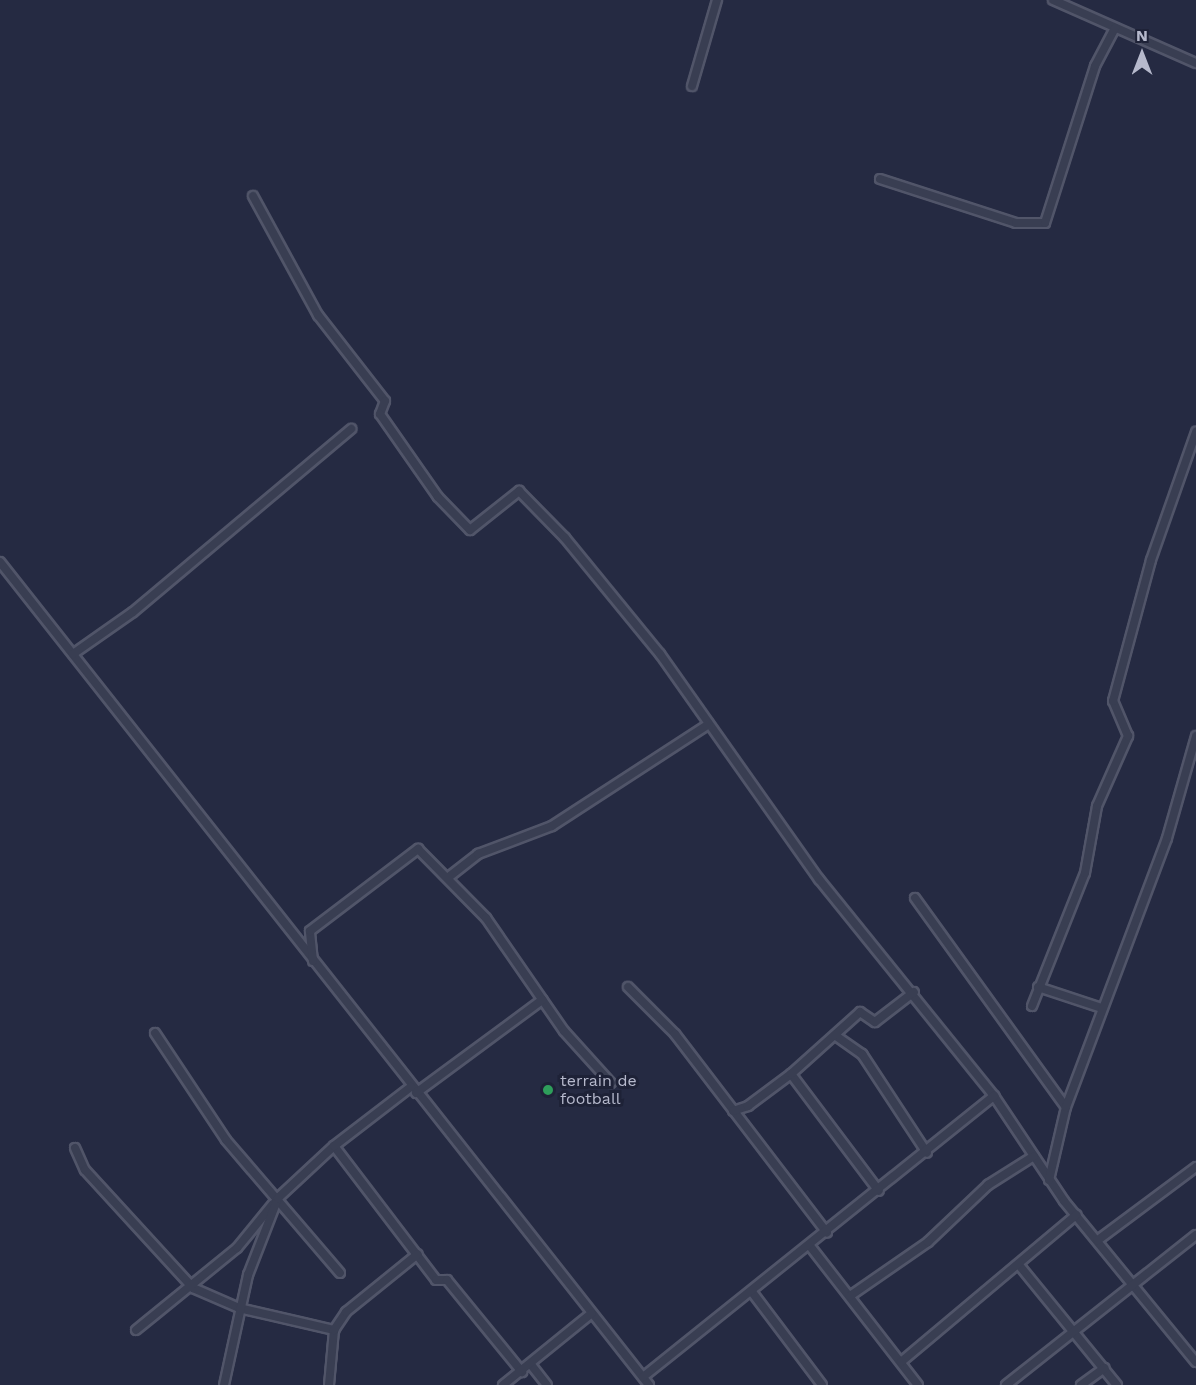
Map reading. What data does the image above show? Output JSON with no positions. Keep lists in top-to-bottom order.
{
  "places": ["terrain de football"],
  "north": "top"
}
